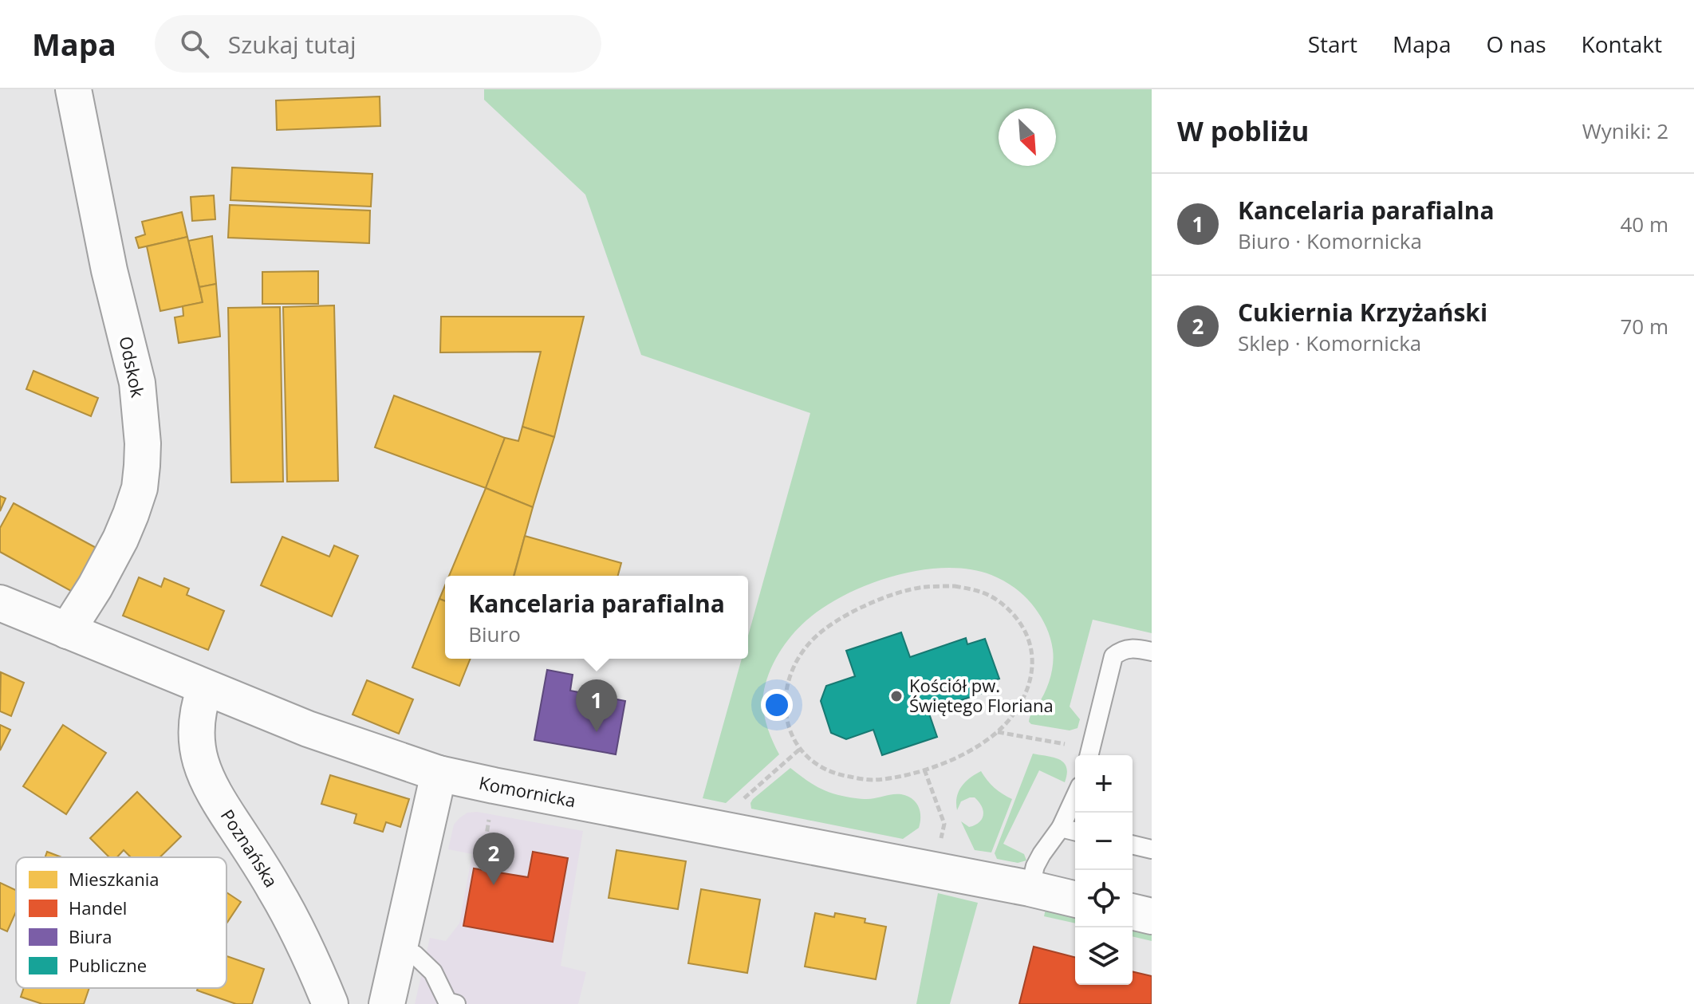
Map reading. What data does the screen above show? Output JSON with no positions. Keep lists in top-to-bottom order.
{
  "streets": {
    "street": ["Odskok", "Komornicka", "Poznańska"]
  },
  "crossings": [
    ["Odskok", "Komornicka"],
    ["Komornicka", "Poznańska"]
  ],
  "places": ["Kościół pw. Świętego Floriana"],
  "legend": [
    "Mieszkania",
    "Handel",
    "Biura",
    "Publiczne"
  ],
  "north": "bottom right",
  "page": {
    "header": "Mapa",
    "search": "Szukaj tutaj",
    "nav": [
      "Start",
      "Mapa",
      "O nas",
      "Kontakt"
    ],
    "heading": ["W pobliżu", "Wyniki: 2"],
    "list": [
      {
        "mark": "1",
        "name": "Kancelaria parafialna",
        "note": "Biuro · Komornicka",
        "value": "40 m"
      },
      {
        "mark": "2",
        "name": "Cukiernia Krzyżański",
        "note": "Sklep · Komornicka",
        "value": "70 m"
      }
    ],
    "popup": ["Kancelaria parafialna", "Biuro"],
    "pins": ["1", "2"],
    "map_buttons": ["+", "−"]
  }
}
